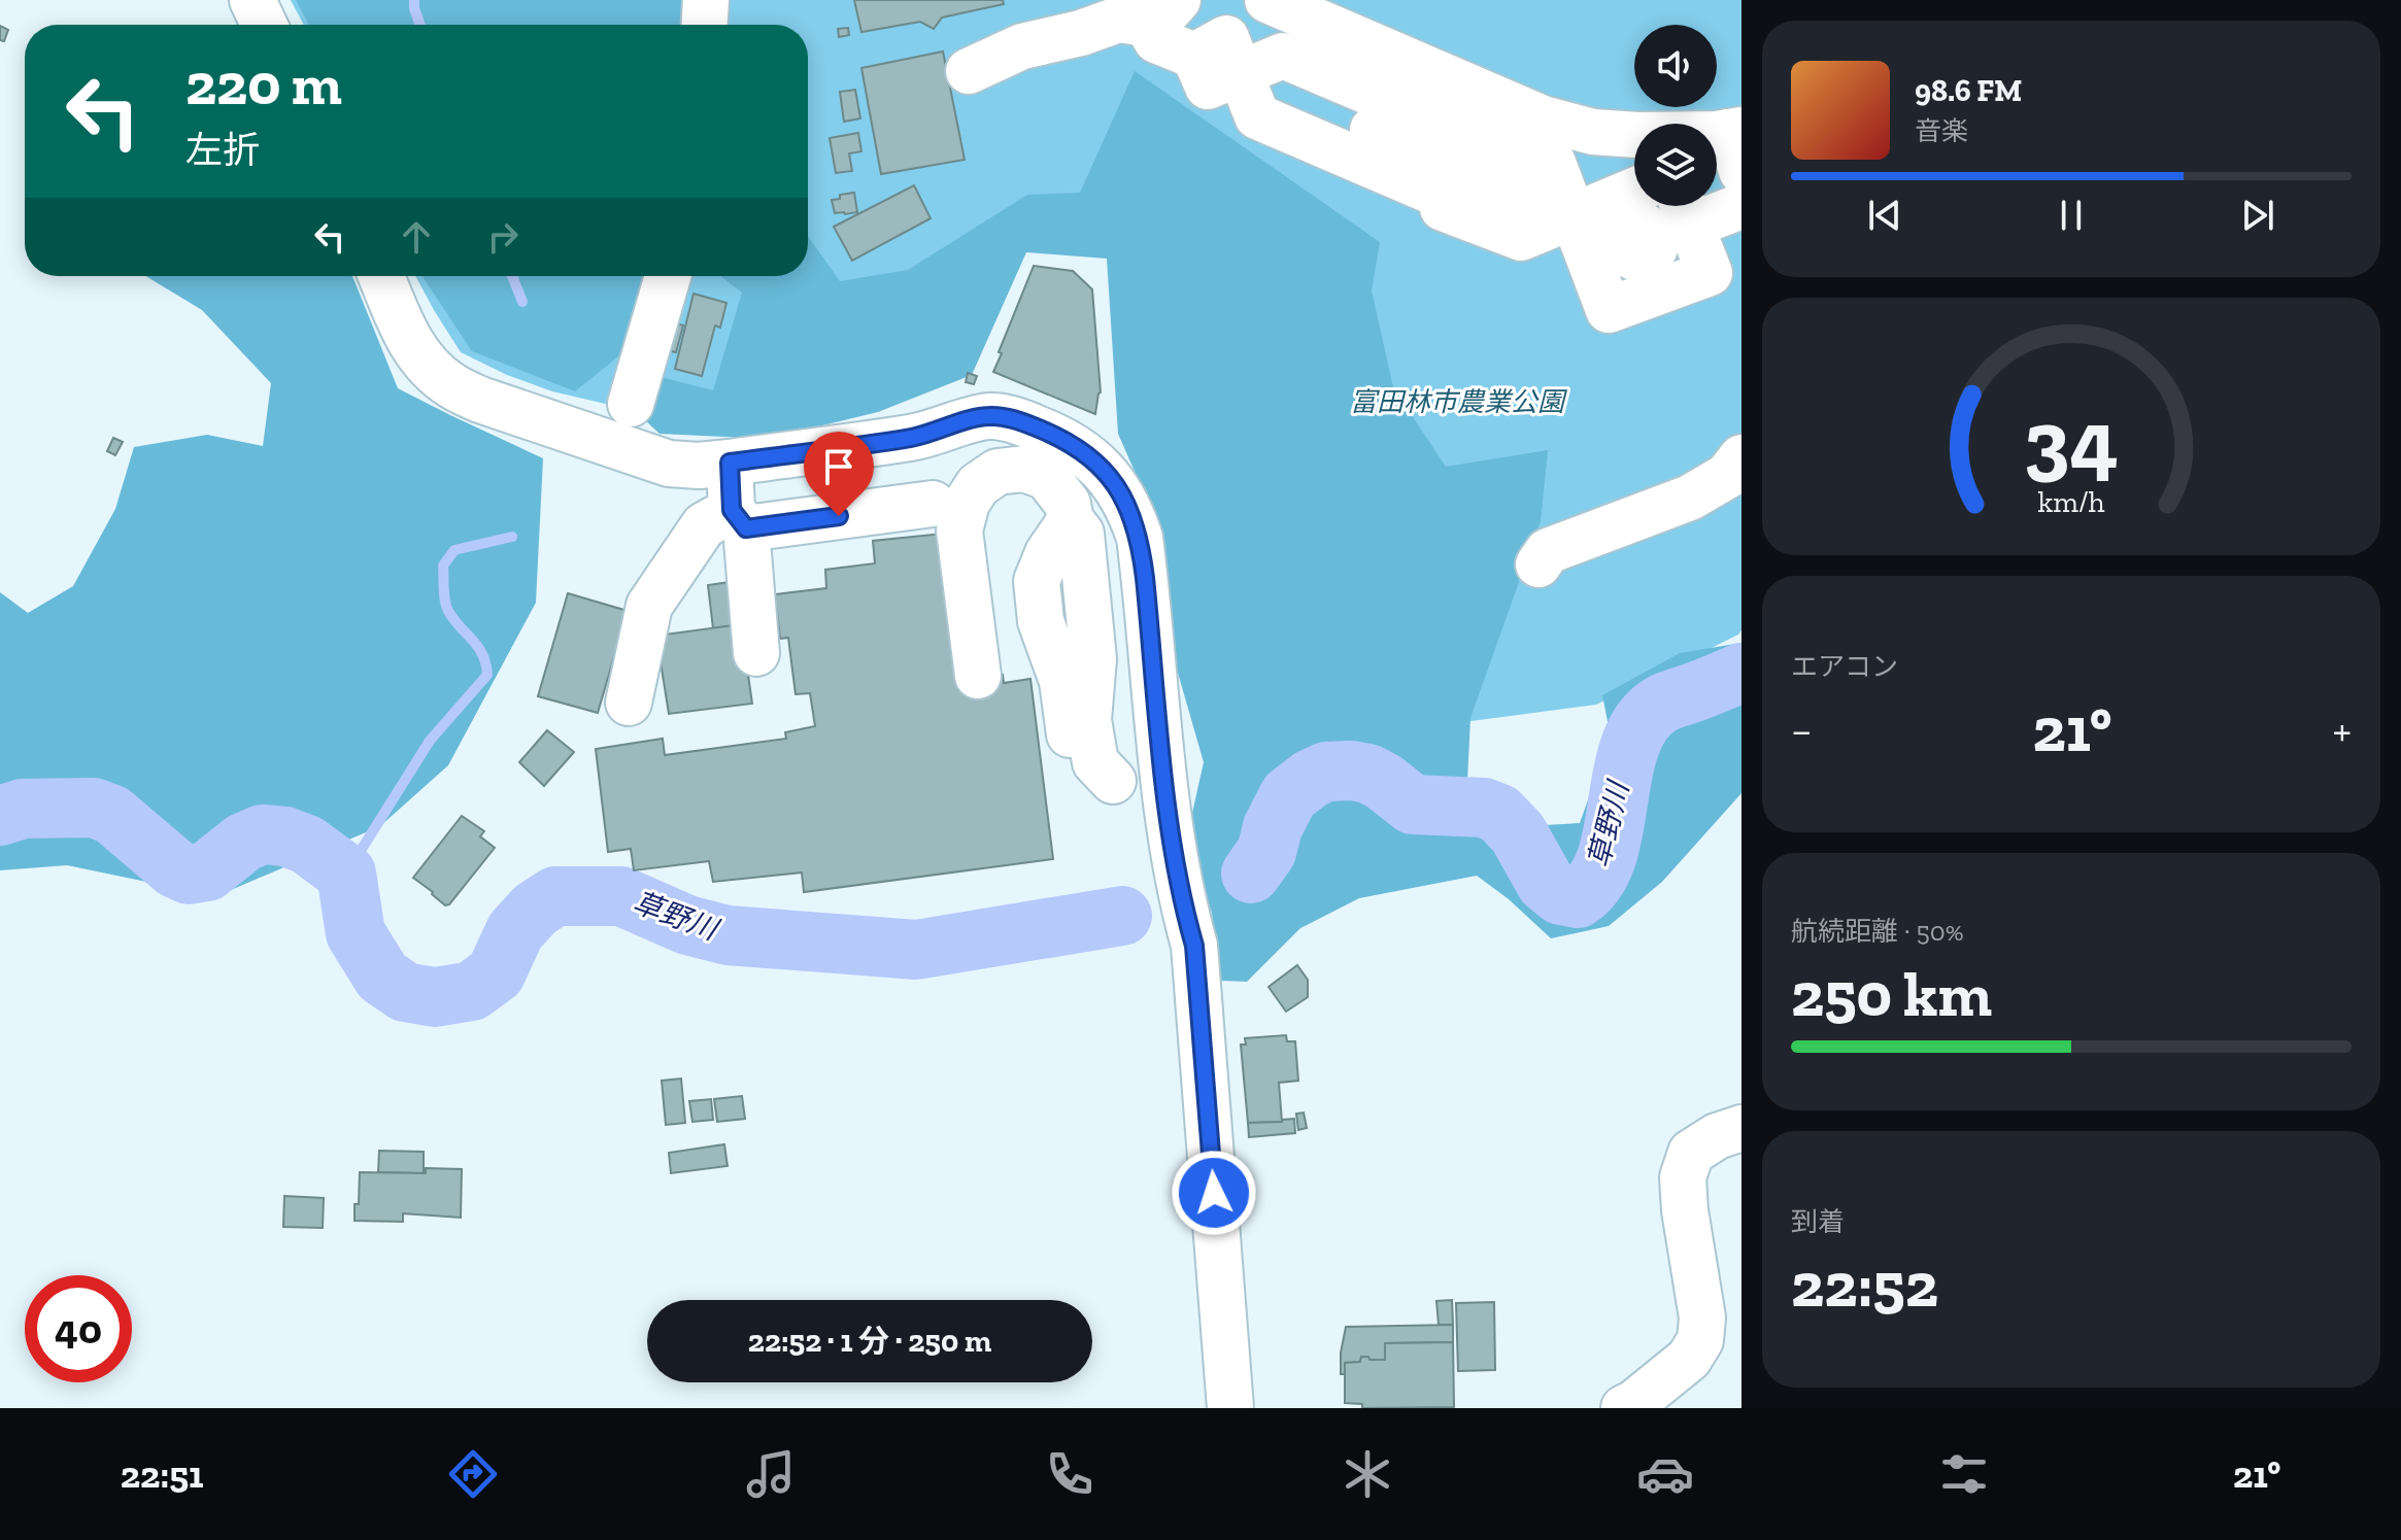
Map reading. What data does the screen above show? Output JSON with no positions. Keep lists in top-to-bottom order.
{
  "water": ["草野川"],
  "parks": ["富田林市農業公園"],
  "page": {
    "turn": ["220 m", "左折"],
    "song": ["98.6 FM", "音楽"],
    "tile": [
      "エアコン",
      ["航続距離 · 50%", "250 km"],
      ["到着", "22:52"]
    ],
    "heat": ["−", "21°", "+"],
    "limit": "40",
    "trip": "22:52 · 1 分 · 250 m",
    "tabs": ["22:51", "21°"],
    "gauge": ["34", "km/h"]
  }
}
